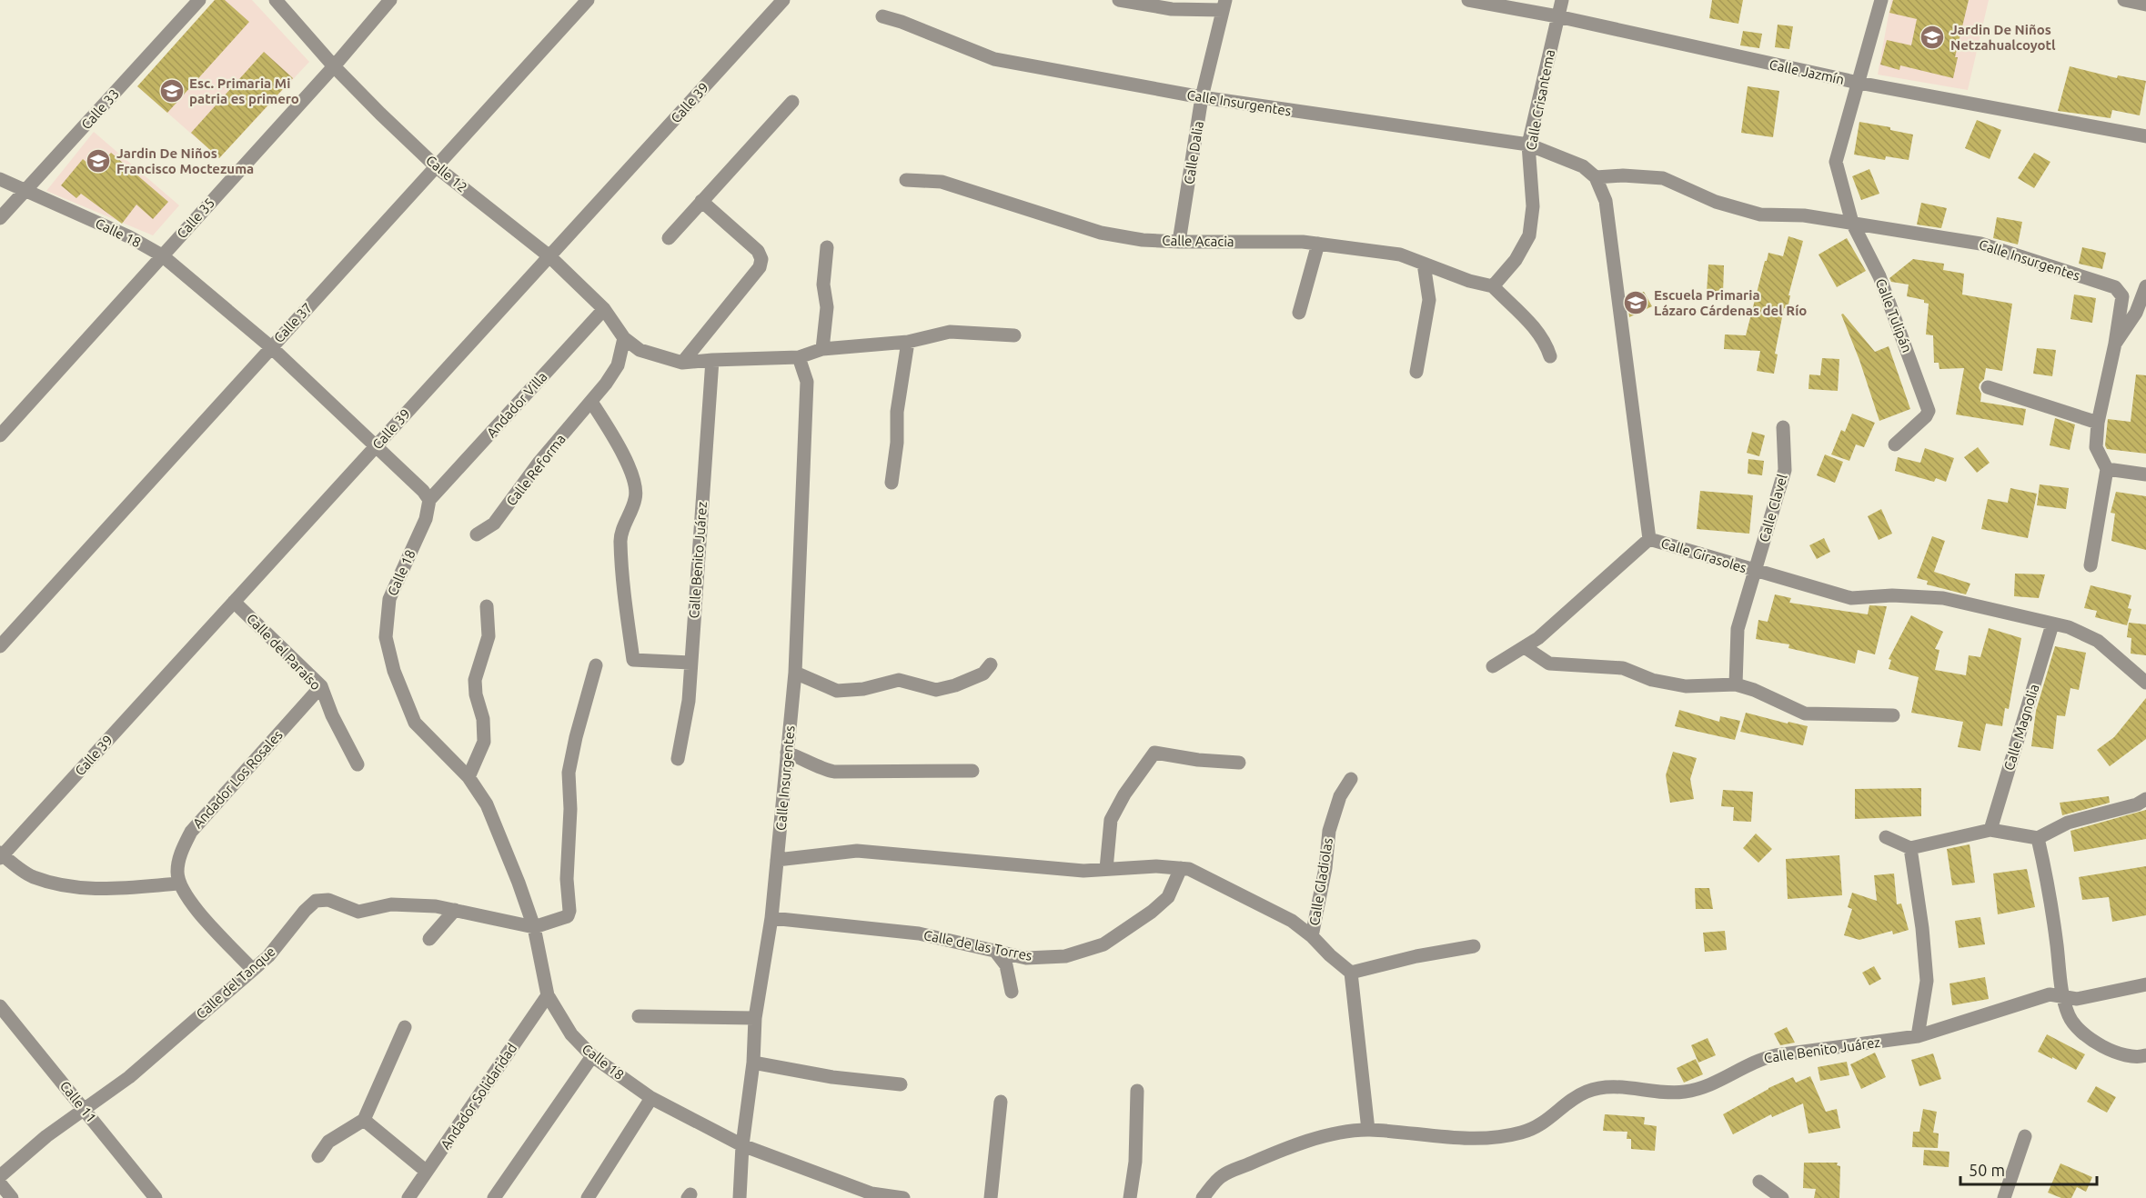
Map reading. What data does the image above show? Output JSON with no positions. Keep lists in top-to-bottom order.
{
  "streets": {
    "street": [
      "Calle Jazmín",
      "Calle Crisantema",
      "Calle 39",
      "Calle Insurgentes",
      "Calle 33",
      "Calle Dalia",
      "Calle 12",
      "Calle 35",
      "Calle 18",
      "Calle Acacia",
      "Calle Tulipán",
      "Calle 37",
      "Andador Villa",
      "Calle Reforma",
      "Calle Clavel",
      "Calle Girasoles",
      "Calle Benito Juárez",
      "Calle del Paraíso",
      "Calle Magnolia",
      "Andador Los Rosales",
      "Calle Gladiolas",
      "Calle de las Torres",
      "Calle del Tanque",
      "Andador Solidaridad",
      "Calle 11"
    ]
  },
  "crossings": [
    ["Calle Jazmín", "Calle Crisantema"],
    ["Calle Crisantema", "Calle Insurgentes"],
    ["Calle Crisantema", "Calle Acacia"],
    ["Calle 39", "Calle 12"],
    ["Calle 39", "Calle 18"],
    ["Calle 39", "Calle del Paraíso"],
    ["Calle Insurgentes", "Calle Dalia"],
    ["Calle Insurgentes", "Calle 18"],
    ["Calle Insurgentes", "Calle Tulipán"],
    ["Calle Insurgentes", "Calle Girasoles"],
    ["Calle Insurgentes", "Calle de las Torres"],
    ["Calle 33", "Calle 18"],
    ["Calle Dalia", "Calle Acacia"],
    ["Calle 12", "Calle 35"],
    ["Calle 12", "Calle 37"],
    ["Calle 12", "Andador Villa"],
    ["Calle 12", "Calle Reforma"],
    ["Calle 35", "Calle 18"],
    ["Calle 18", "Calle 37"],
    ["Calle 18", "Andador Villa"],
    ["Calle 18", "Calle del Tanque"],
    ["Calle 18", "Andador Solidaridad"],
    ["Calle Clavel", "Calle Girasoles"],
    ["Calle Girasoles", "Calle Magnolia"],
    ["Calle del Paraíso", "Andador Los Rosales"],
    ["Calle del Tanque", "Calle 11"]
  ],
  "places": {
    "school or university": [
      "Jardin De Niños Netzahualcoyotl",
      "Esc. Primaria Mi patria es primero",
      "Jardin De Niños Francisco Moctezuma",
      "Escuela Primaria Lázaro Cárdenas del Río"
    ]
  },
  "scale_bar": "50 m"
}
